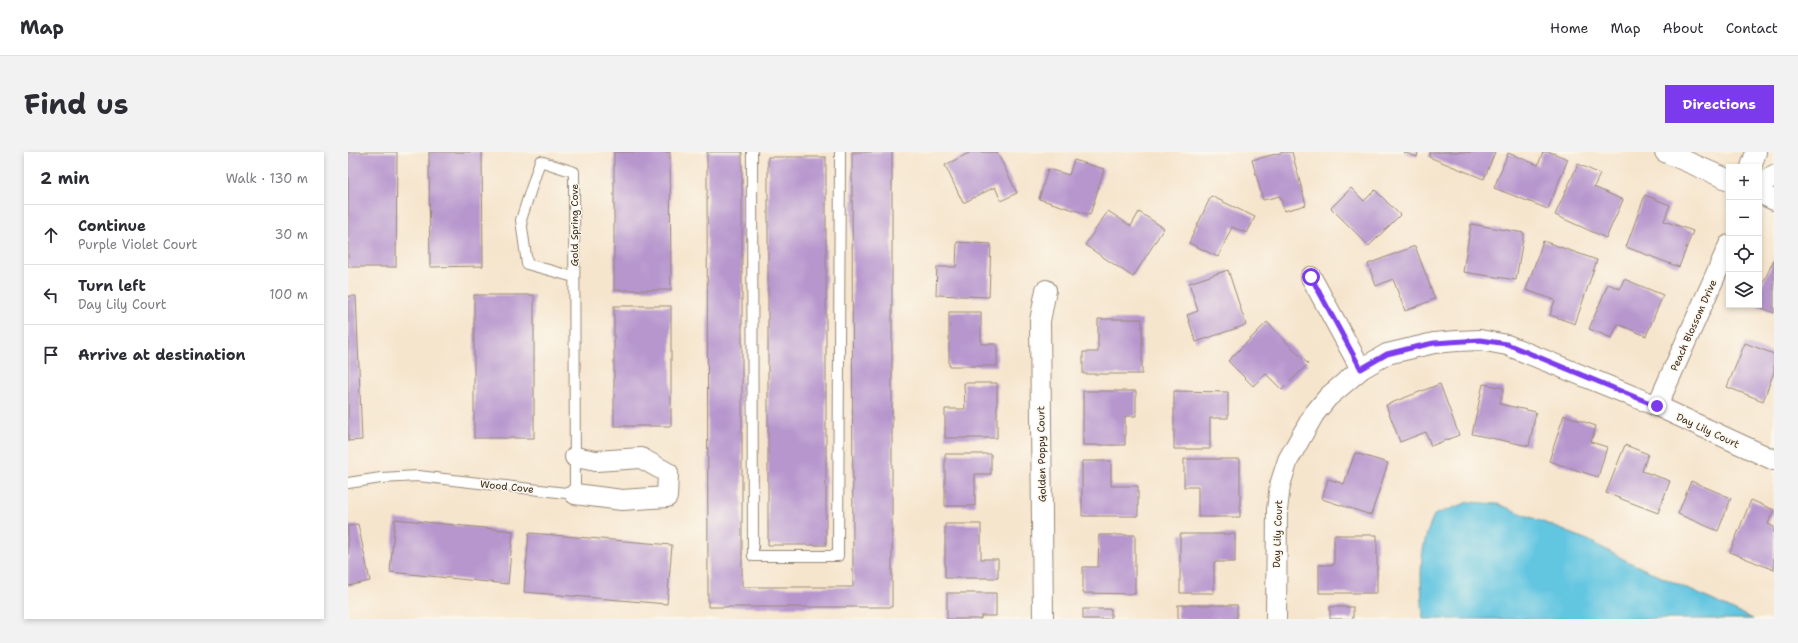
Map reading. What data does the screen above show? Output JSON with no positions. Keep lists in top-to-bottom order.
{
  "streets": {
    "street": [
      "Peach Blossom Drive",
      "Day Lily Court",
      "Golden Poppy Court",
      "Wood Cove"
    ],
    "lane": ["Gold Spring Cove"]
  },
  "crossings": [
    ["Gold Spring Cove", "Wood Cove"],
    ["Peach Blossom Drive", "Day Lily Court"]
  ],
  "page": {
    "header": "Map",
    "nav": [
      "Home",
      "Map",
      "About",
      "Contact"
    ],
    "title": "Find us",
    "buttons": "Directions",
    "heading": ["2 min", "Walk · 130 m"],
    "map_buttons": ["+", "−"],
    "list": [
      ["Continue", "Purple Violet Court", "30 m"],
      ["Turn left", "Day Lily Court", "100 m"],
      "Arrive at destination"
    ]
  }
}
